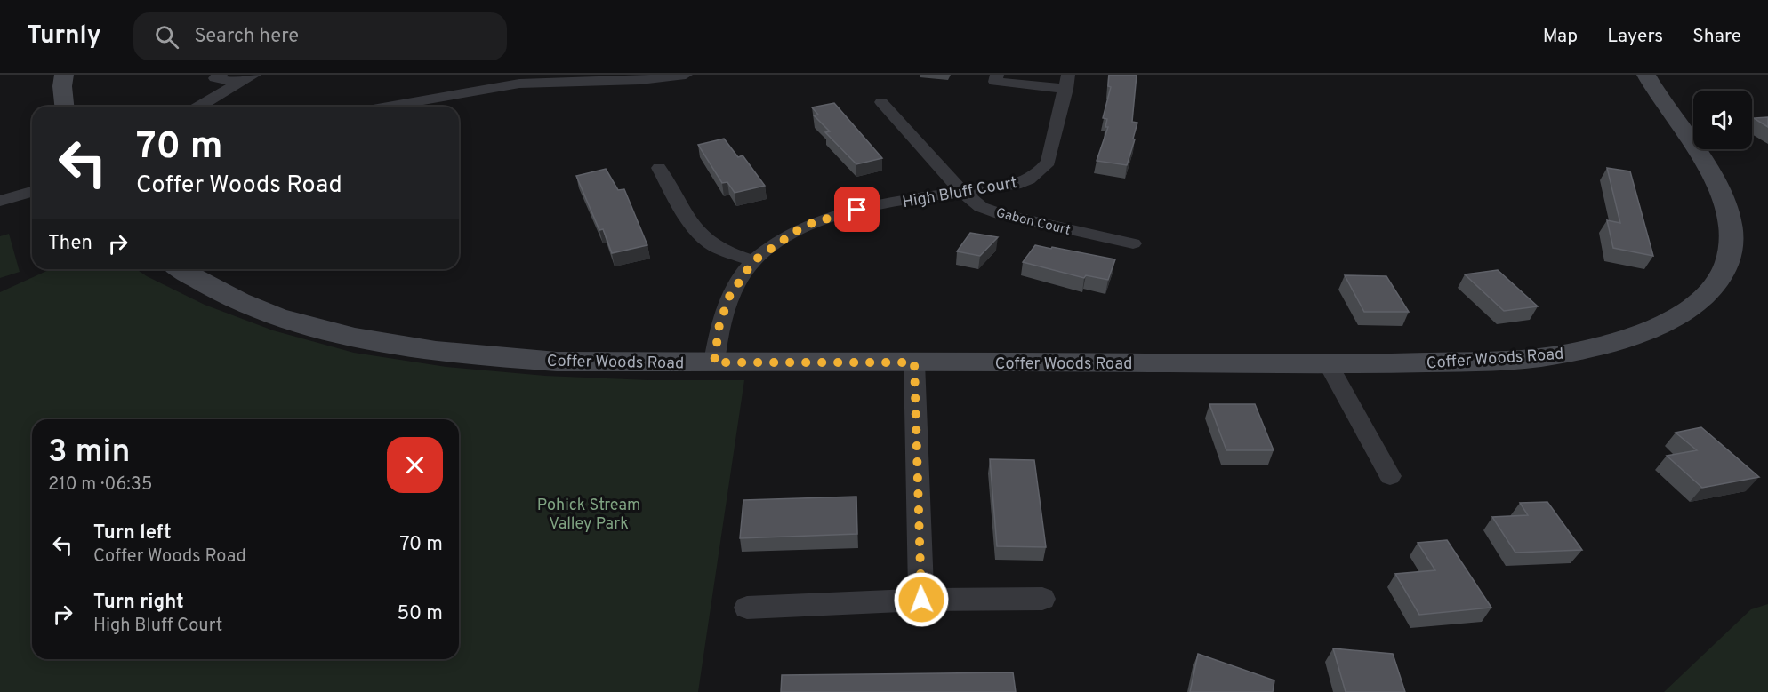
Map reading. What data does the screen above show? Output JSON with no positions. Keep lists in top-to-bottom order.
{
  "streets": {
    "street": ["High Bluff Court", "Gabon Court", "Coffer Woods Road"]
  },
  "crossings": [
    ["High Bluff Court", "Gabon Court"],
    ["High Bluff Court", "Coffer Woods Road"]
  ],
  "parks": ["Pohick Stream Valley Park"],
  "page": {
    "header": "Turnly",
    "search": "Search here",
    "nav": ["Map", "Layers", "Share"],
    "turn": ["70 m", "Coffer Woods Road"],
    "then": "Then",
    "heading": ["3 min", "210 m · 06:35"],
    "list": [
      {
        "name": "Turn left",
        "note": "Coffer Woods Road",
        "value": "70 m"
      },
      {
        "name": "Turn right",
        "note": "High Bluff Court",
        "value": "50 m"
      }
    ]
  }
}
